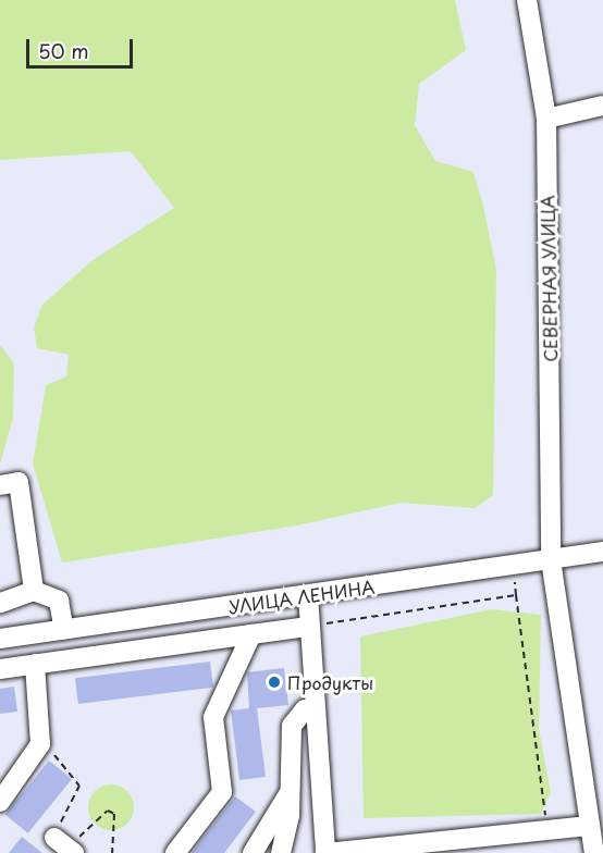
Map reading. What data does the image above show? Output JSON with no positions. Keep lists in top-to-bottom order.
{
  "streets": {
    "street": ["СЕВЕРНАЯ УЛИЦА", "УЛИЦА ЛЕНИНА"]
  },
  "crossings": [
    ["СЕВЕРНАЯ УЛИЦА", "УЛИЦА ЛЕНИНА"]
  ],
  "places": ["Продукты"],
  "scale_bar": "50 m"
}
